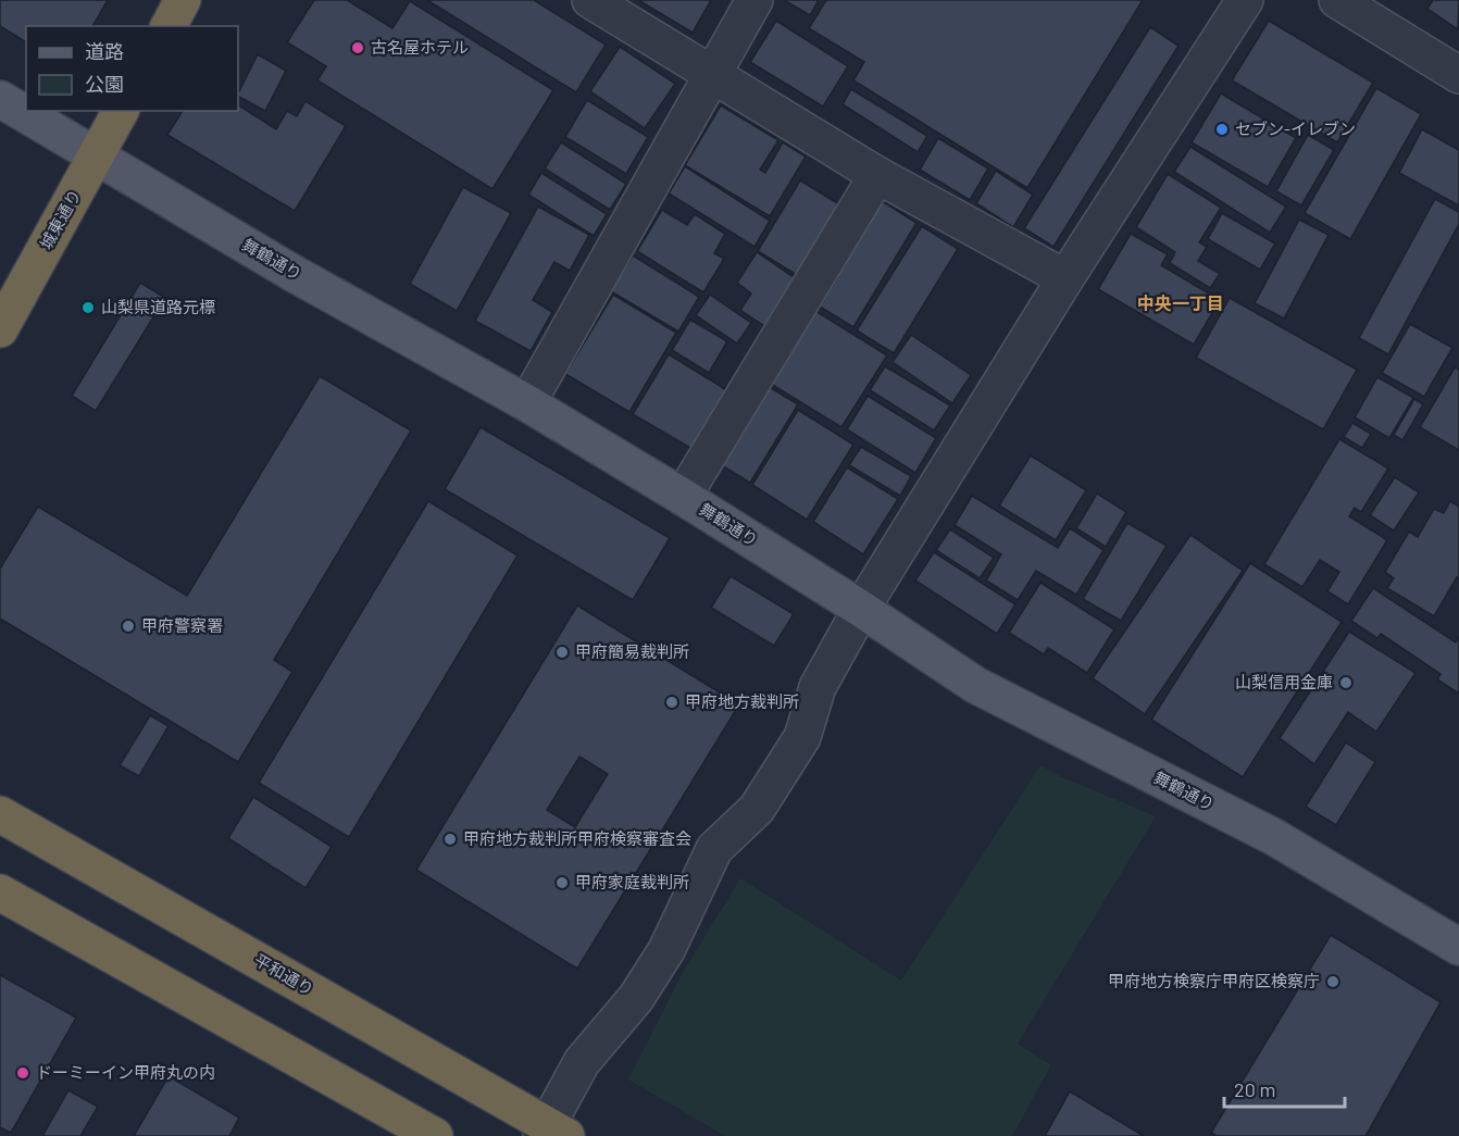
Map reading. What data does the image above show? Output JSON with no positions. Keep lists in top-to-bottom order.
{
  "streets": {
    "highway": ["城東通り", "平和通り"],
    "main road": ["舞鶴通り"]
  },
  "crossings": [
    ["城東通り", "舞鶴通り"]
  ],
  "districts": ["中央一丁目"],
  "places": [
    "古名屋ホテル",
    "セブン-イレブン",
    "山梨県道路元標",
    "甲府警察署",
    "甲府簡易裁判所",
    "山梨信用金庫",
    "甲府地方裁判所",
    "甲府地方裁判所甲府検察審査会",
    "甲府家庭裁判所",
    "甲府地方検察庁甲府区検察庁",
    "ドーミーイン甲府丸の内"
  ],
  "legend": ["道路", "公園"],
  "scale_bar": "20 m"
}
